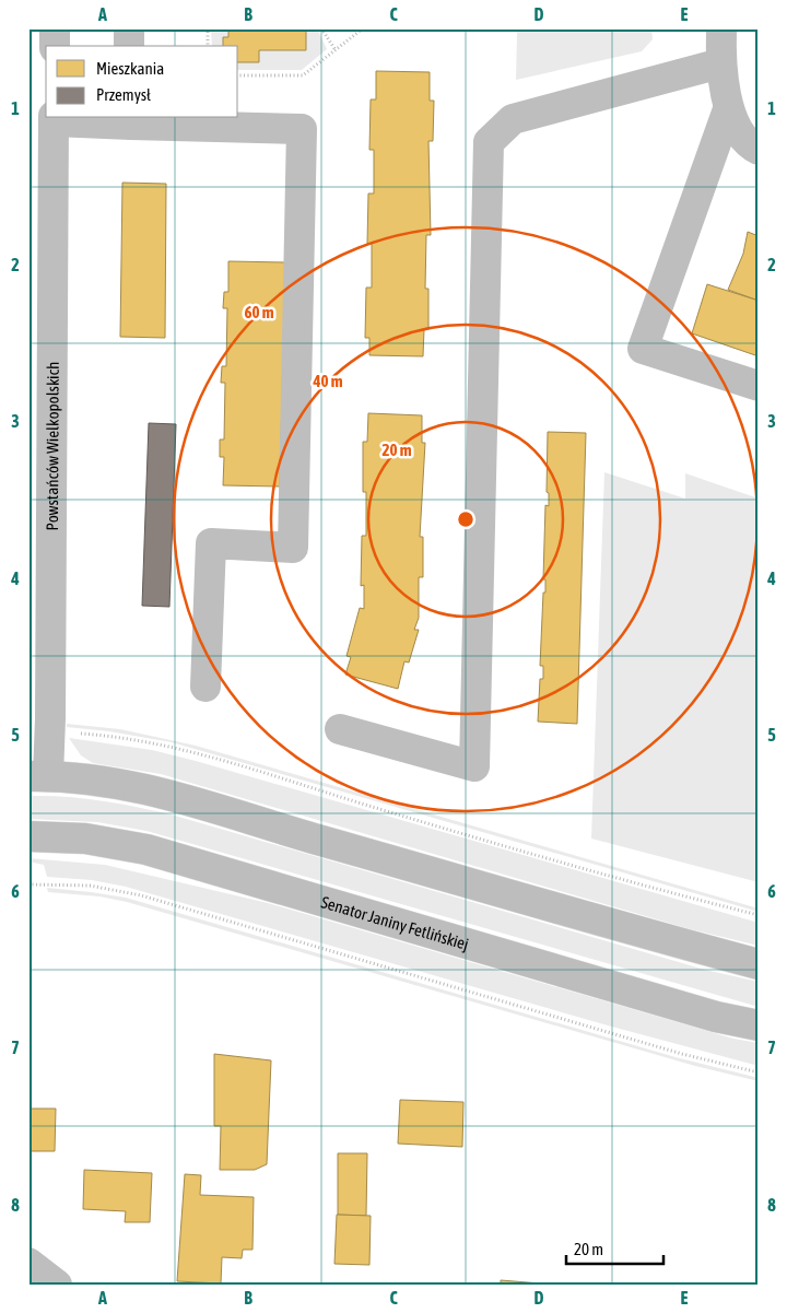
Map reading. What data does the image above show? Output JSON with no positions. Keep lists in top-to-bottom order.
{
  "streets": {
    "main road": ["Senator Janiny Fetlińskiej"],
    "street": ["Powstańców Wielkopolskich"]
  },
  "legend": ["Mieszkania", "Przemysł"],
  "scale_bar": "20 m",
  "grid": {
    "columns": [
      "A",
      "B",
      "C",
      "D",
      "E"
    ],
    "rows": [
      "1",
      "2",
      "3",
      "4",
      "5",
      "6",
      "7",
      "8"
    ]
  },
  "rings": ["60 m", "40 m", "20 m"]
}
